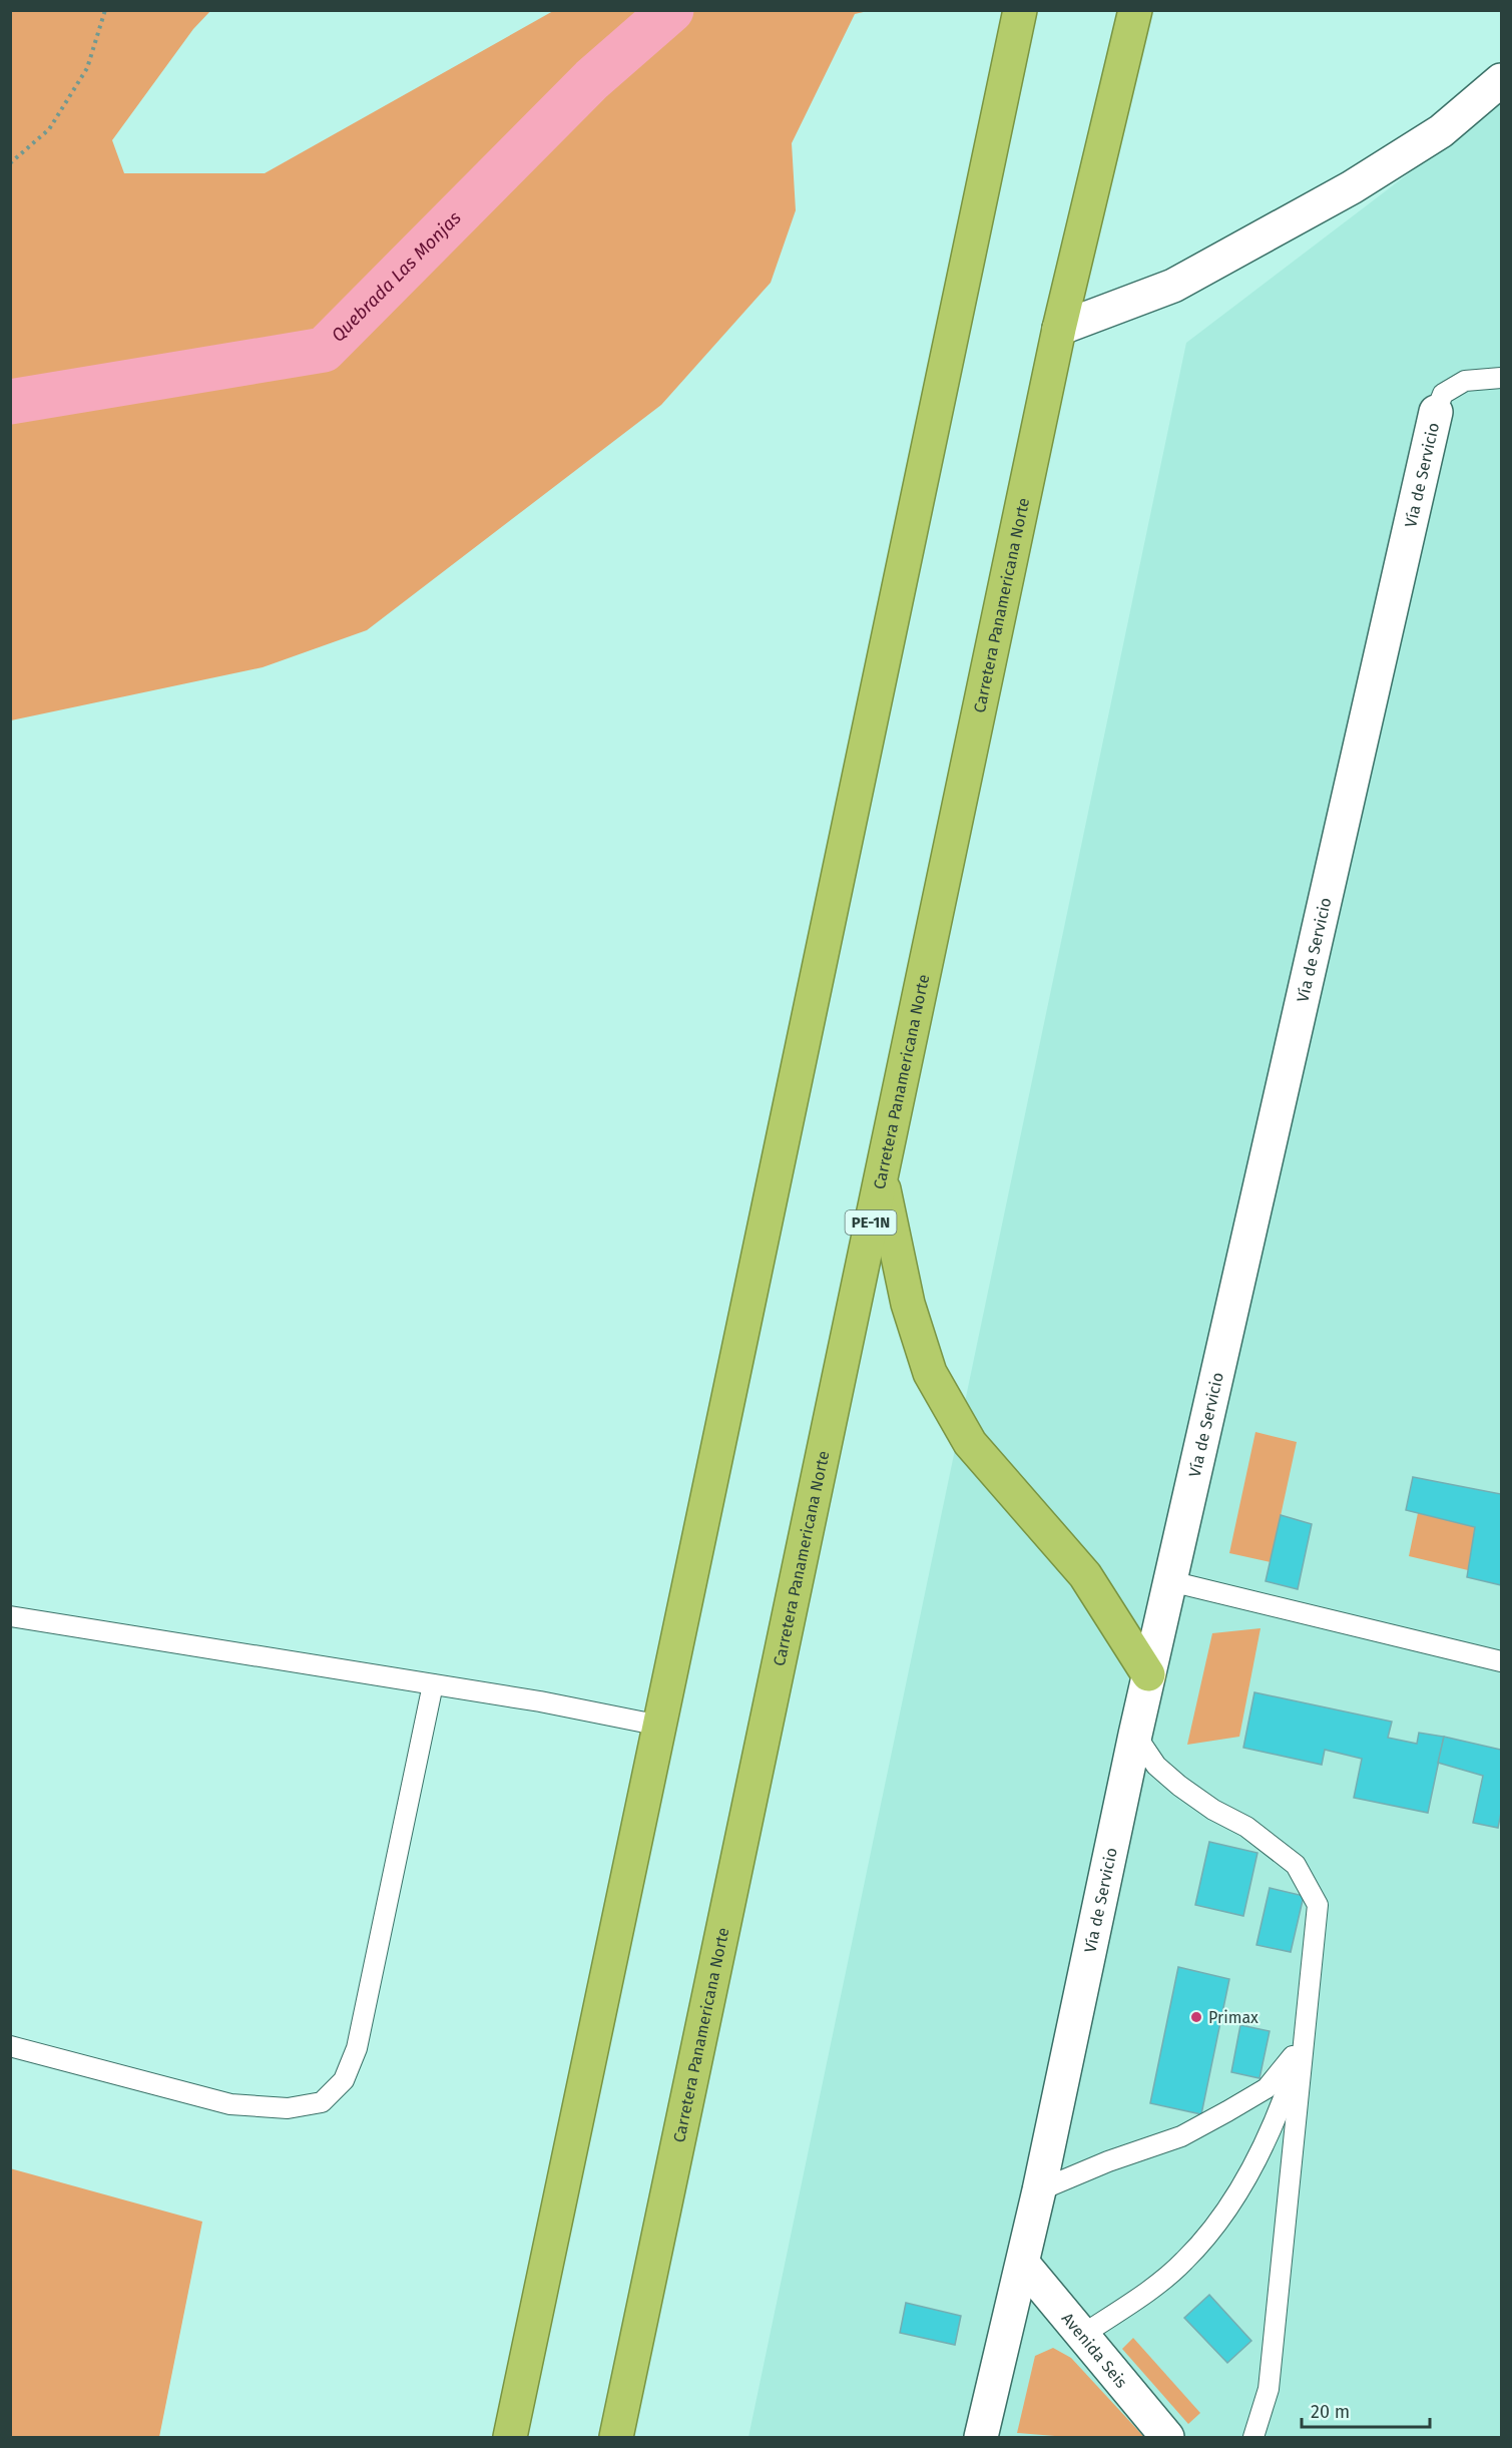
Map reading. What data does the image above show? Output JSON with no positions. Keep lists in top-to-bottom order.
{
  "streets": {
    "highway": ["Carretera Panamericana Norte", "PE-1N"],
    "street": ["Vía de Servicio", "Avenida Seis"]
  },
  "crossings": [
    ["Vía de Servicio", "Avenida Seis"]
  ],
  "water": ["Quebrada Las Monjas"],
  "places": ["Primax"],
  "scale_bar": "20 m"
}
